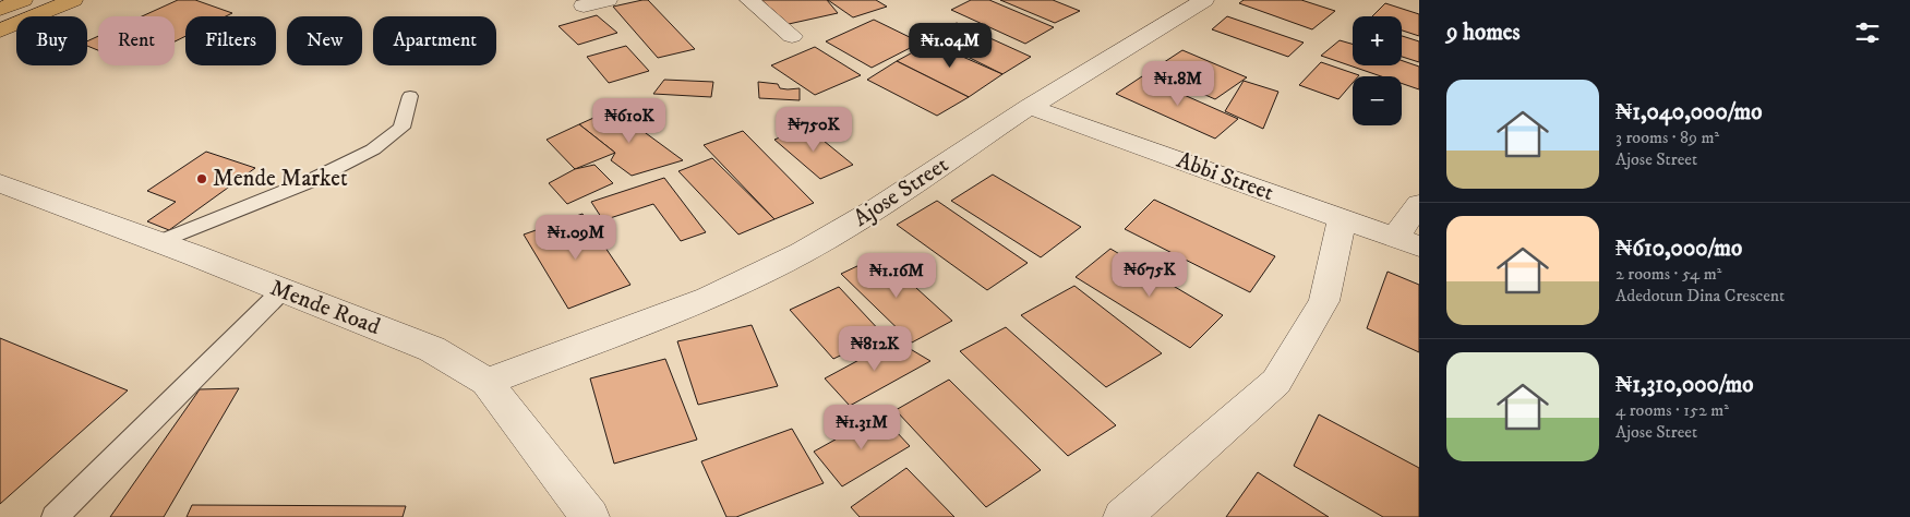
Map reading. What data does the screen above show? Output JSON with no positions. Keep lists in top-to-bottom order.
{
  "streets": {
    "street": ["Abbi Street", "Ajose Street", "Mende Road"]
  },
  "crossings": [
    ["Abbi Street", "Ajose Street"],
    ["Ajose Street", "Mende Road"]
  ],
  "places": ["Mende Market"],
  "page": {
    "heading": "9 homes",
    "map_buttons": ["+", "−"],
    "chip": [
      "Buy",
      "Rent",
      "Filters",
      "New",
      "Apartment"
    ],
    "price": [
      "₦1.04M",
      "₦1.8M",
      "₦610K",
      "₦750K",
      "₦1.09M",
      "₦675K",
      "₦1.16M",
      "₦812K",
      "₦1.31M"
    ],
    "list": [
      {
        "name": "₦1,040,000/mo",
        "note": "3 rooms · 89 m² · Ajose Street"
      },
      {
        "name": "₦610,000/mo",
        "note": "2 rooms · 54 m² · Adedotun Dina Crescent"
      },
      {
        "name": "₦1,310,000/mo",
        "note": "4 rooms · 152 m² · Ajose Street"
      }
    ]
  }
}
